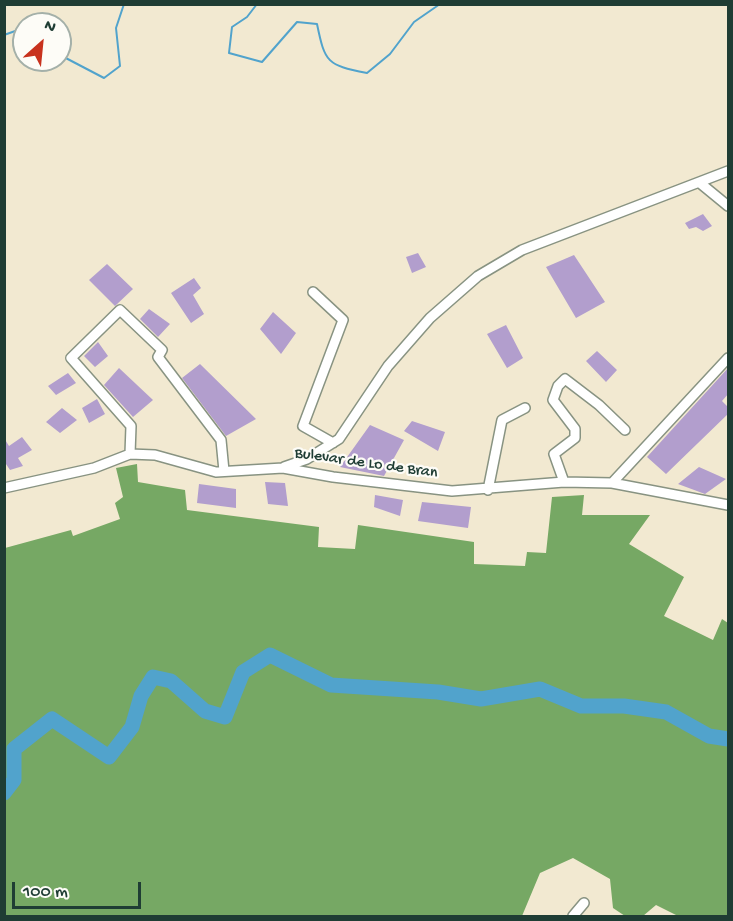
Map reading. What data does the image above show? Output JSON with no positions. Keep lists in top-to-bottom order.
{
  "streets": {
    "street": ["Bulevar de Lo de Bran"]
  },
  "scale_bar": "100 m",
  "north": "top right"
}
